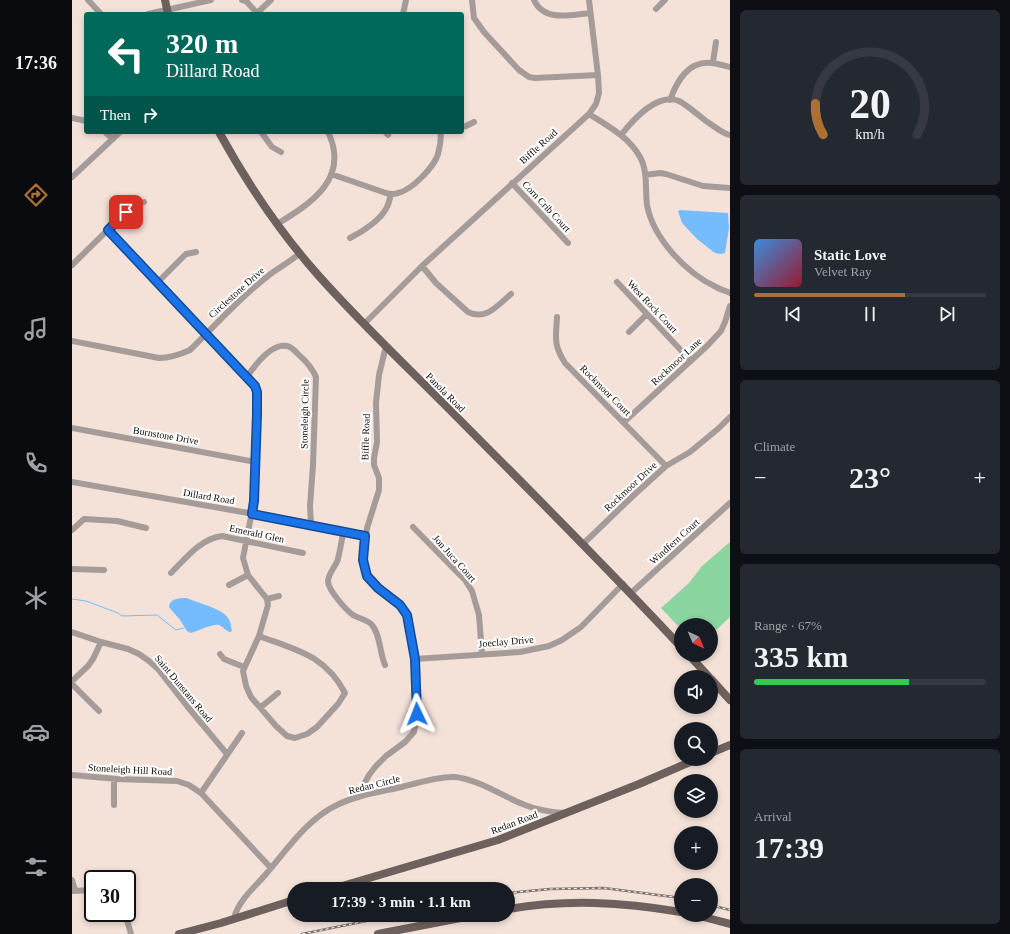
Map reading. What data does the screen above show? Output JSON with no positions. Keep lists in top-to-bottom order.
{
  "streets": {
    "main road": ["Panola Road", "Redan Road"],
    "street": [
      "Biffle Road",
      "Corn Crib Court",
      "Circlestone Drive",
      "West Rock Court",
      "Rockmoor Lane",
      "Rockmoor Court",
      "Stoneleigh Circle",
      "Burnstone Drive",
      "Rockmoor Drive",
      "Dillard Road",
      "Emerald Glen",
      "Windfern Court",
      "Jon Juca Court",
      "Joeclay Drive",
      "Saint Dunstans Road",
      "Stoneleigh Hill Road",
      "Redan Circle"
    ]
  },
  "crossings": [
    ["Biffle Road", "Corn Crib Court"],
    ["Biffle Road", "Panola Road"],
    ["Biffle Road", "Dillard Road"],
    ["Biffle Road", "Joeclay Drive"],
    ["Biffle Road", "Redan Circle"],
    ["Circlestone Drive", "Panola Road"],
    ["West Rock Court", "Rockmoor Lane"],
    ["Rockmoor Lane", "Rockmoor Court"],
    ["Rockmoor Court", "Rockmoor Drive"],
    ["Panola Road", "Rockmoor Drive"],
    ["Panola Road", "Windfern Court"],
    ["Panola Road", "Joeclay Drive"],
    ["Stoneleigh Circle", "Dillard Road"],
    ["Jon Juca Court", "Joeclay Drive"],
    ["Stoneleigh Hill Road", "Redan Circle"],
    ["Redan Circle", "Redan Road"]
  ],
  "north": "bottom right",
  "page": {
    "tabs": "17:36",
    "turn": ["320 m", "Dillard Road"],
    "then": "Then",
    "song": ["Static Love", "Velvet Ray"],
    "tile": [
      "Climate",
      ["Range · 67%", "335 km"],
      ["Arrival", "17:39"]
    ],
    "heat": ["−", "23°", "+"],
    "map_buttons": ["+", "−"],
    "limit": "30",
    "trip": "17:39 · 3 min · 1.1 km",
    "gauge": ["20", "km/h"]
  }
}
